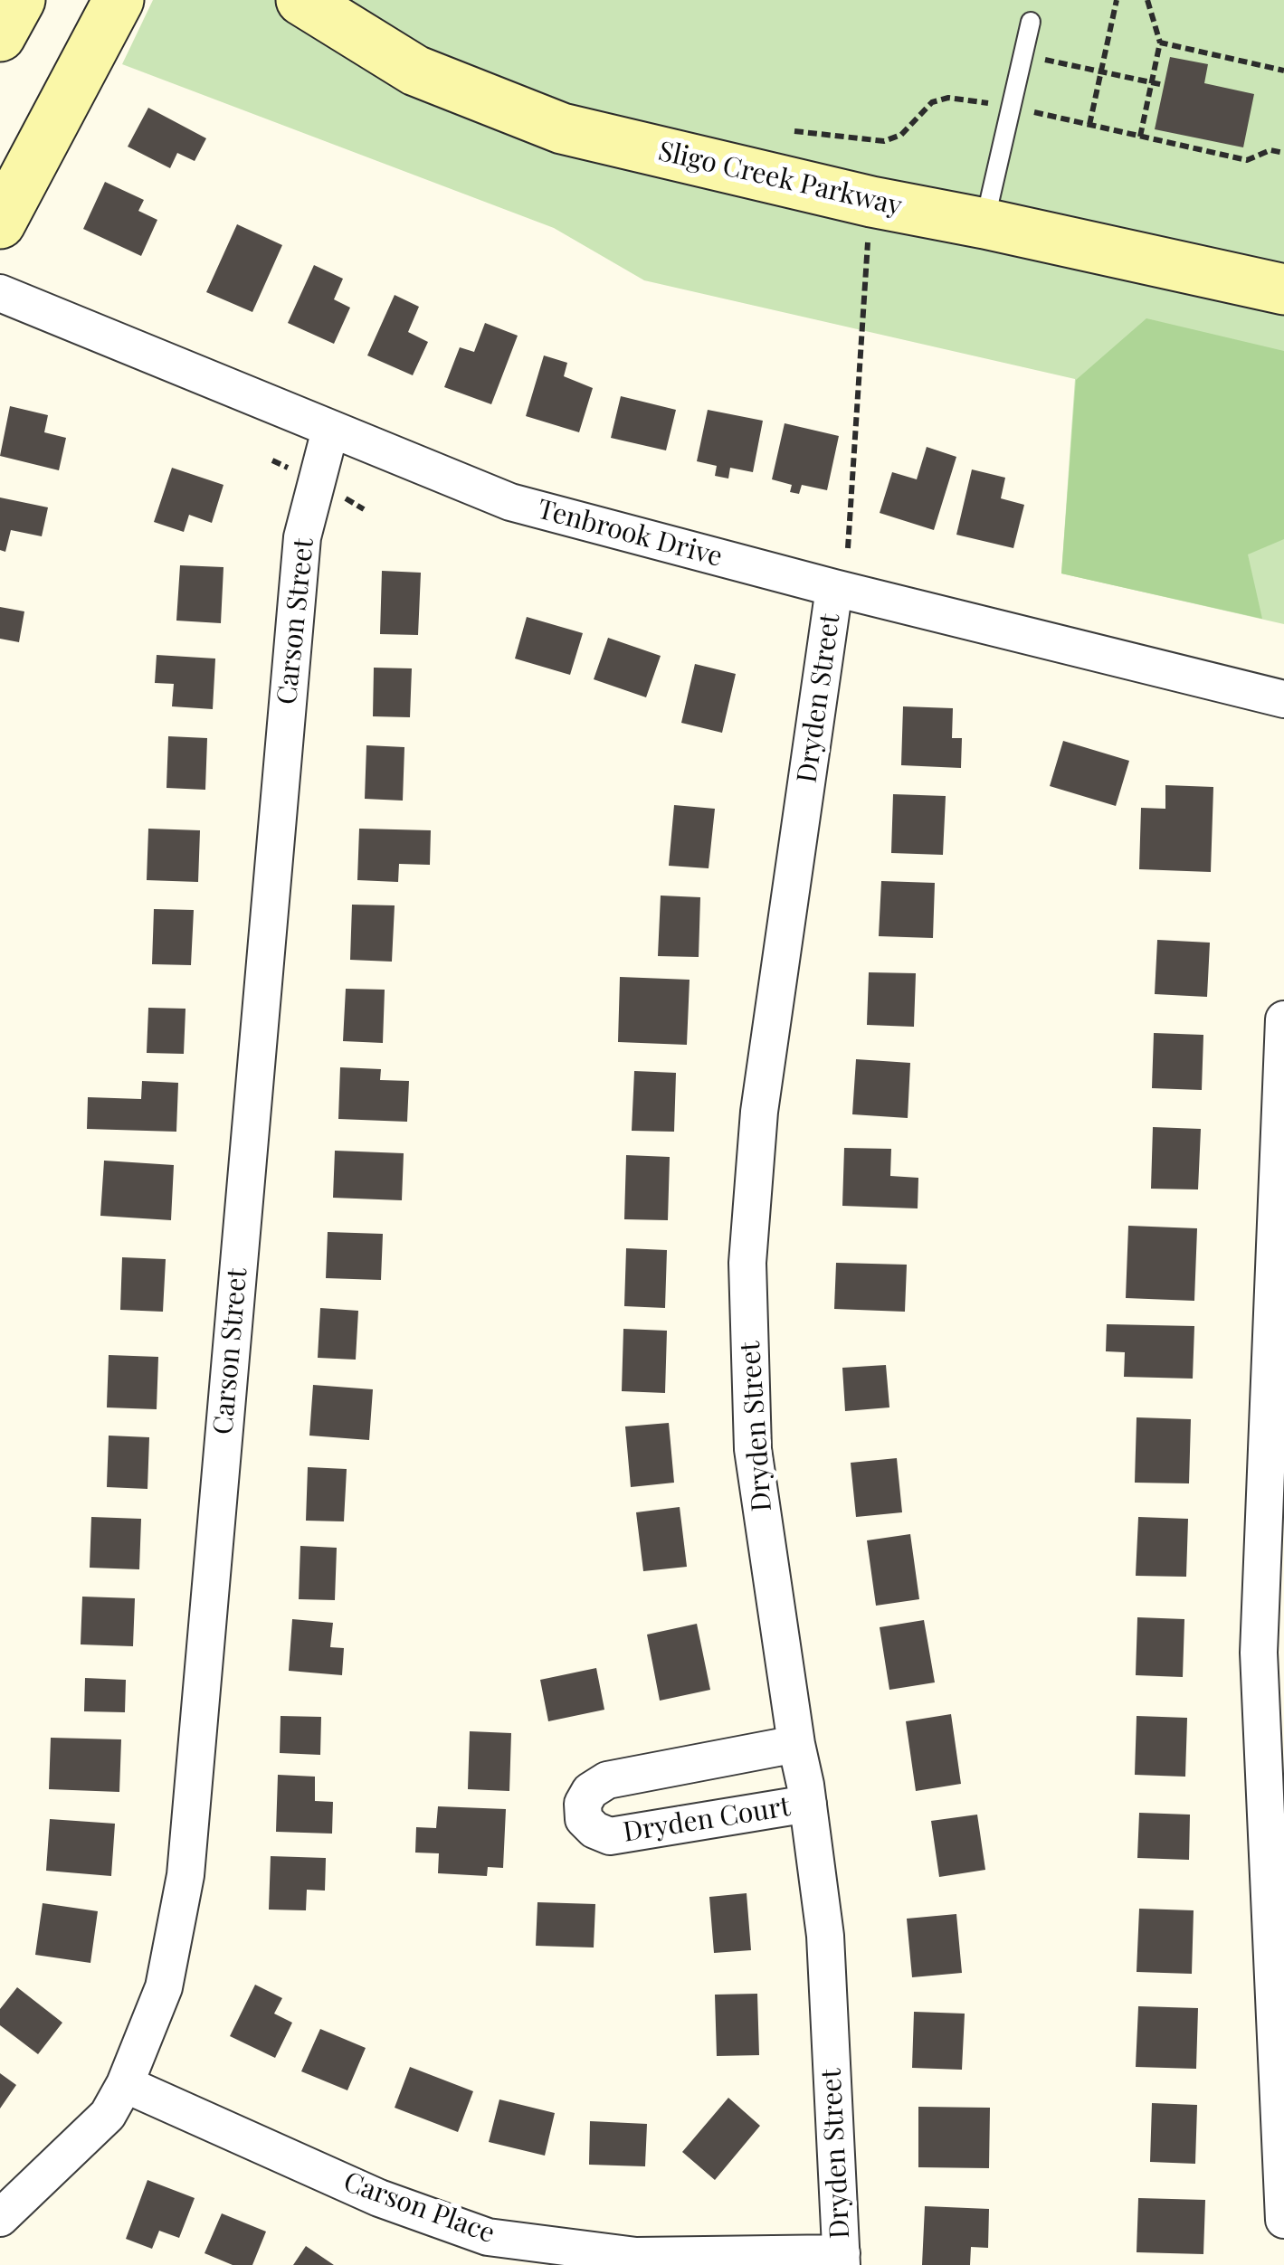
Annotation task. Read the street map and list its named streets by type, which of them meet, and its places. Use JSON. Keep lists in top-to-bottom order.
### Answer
{
  "streets": {
    "street": [
      "Sligo Creek Parkway",
      "Tenbrook Drive",
      "Carson Street",
      "Dryden Street",
      "Dryden Court",
      "Carson Place"
    ]
  },
  "crossings": [
    ["Tenbrook Drive", "Carson Street"],
    ["Tenbrook Drive", "Dryden Street"],
    ["Carson Street", "Carson Place"],
    ["Dryden Street", "Dryden Court"],
    ["Dryden Street", "Carson Place"]
  ]
}
